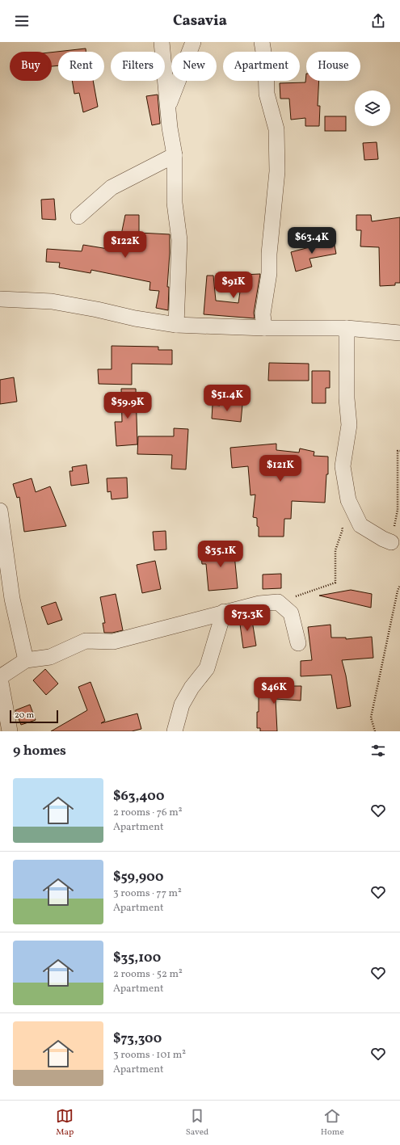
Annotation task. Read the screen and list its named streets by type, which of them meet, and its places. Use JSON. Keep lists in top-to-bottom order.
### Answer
{
  "scale_bar": "20 m",
  "page": {
    "header": "Casavia",
    "chip": [
      "Buy",
      "Rent",
      "Filters",
      "New",
      "Apartment",
      "House"
    ],
    "price": [
      "$63.4K",
      "$122K",
      "$91K",
      "$51.4K",
      "$59.9K",
      "$121K",
      "$35.1K",
      "$73.3K",
      "$46K"
    ],
    "scale": "20 m",
    "heading": "9 homes",
    "list": [
      {
        "name": "$63,400",
        "note": "2 rooms · 76 m² · Apartment"
      },
      {
        "name": "$59,900",
        "note": "3 rooms · 77 m² · Apartment"
      },
      {
        "name": "$35,100",
        "note": "2 rooms · 52 m² · Apartment"
      },
      {
        "name": "$73,300",
        "note": "3 rooms · 101 m² · Apartment"
      }
    ],
    "tabs": ["Map", "Saved", "Home"]
  }
}
